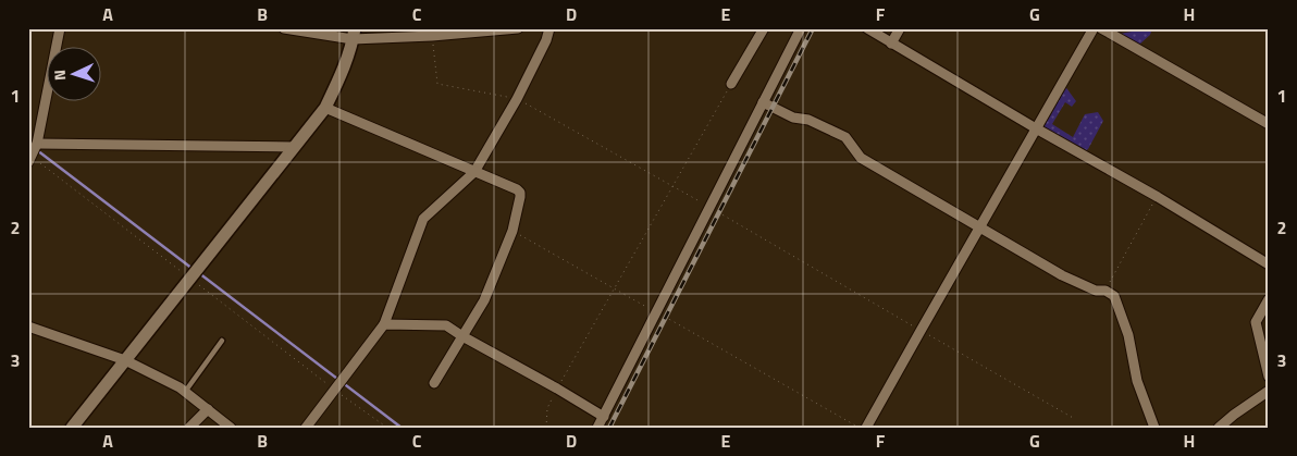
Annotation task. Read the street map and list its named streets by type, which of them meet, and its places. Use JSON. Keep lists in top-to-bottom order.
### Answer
{
  "north": "left",
  "grid": {
    "columns": [
      "A",
      "B",
      "C",
      "D",
      "E",
      "F",
      "G",
      "H"
    ],
    "rows": ["1", "2", "3"]
  }
}
